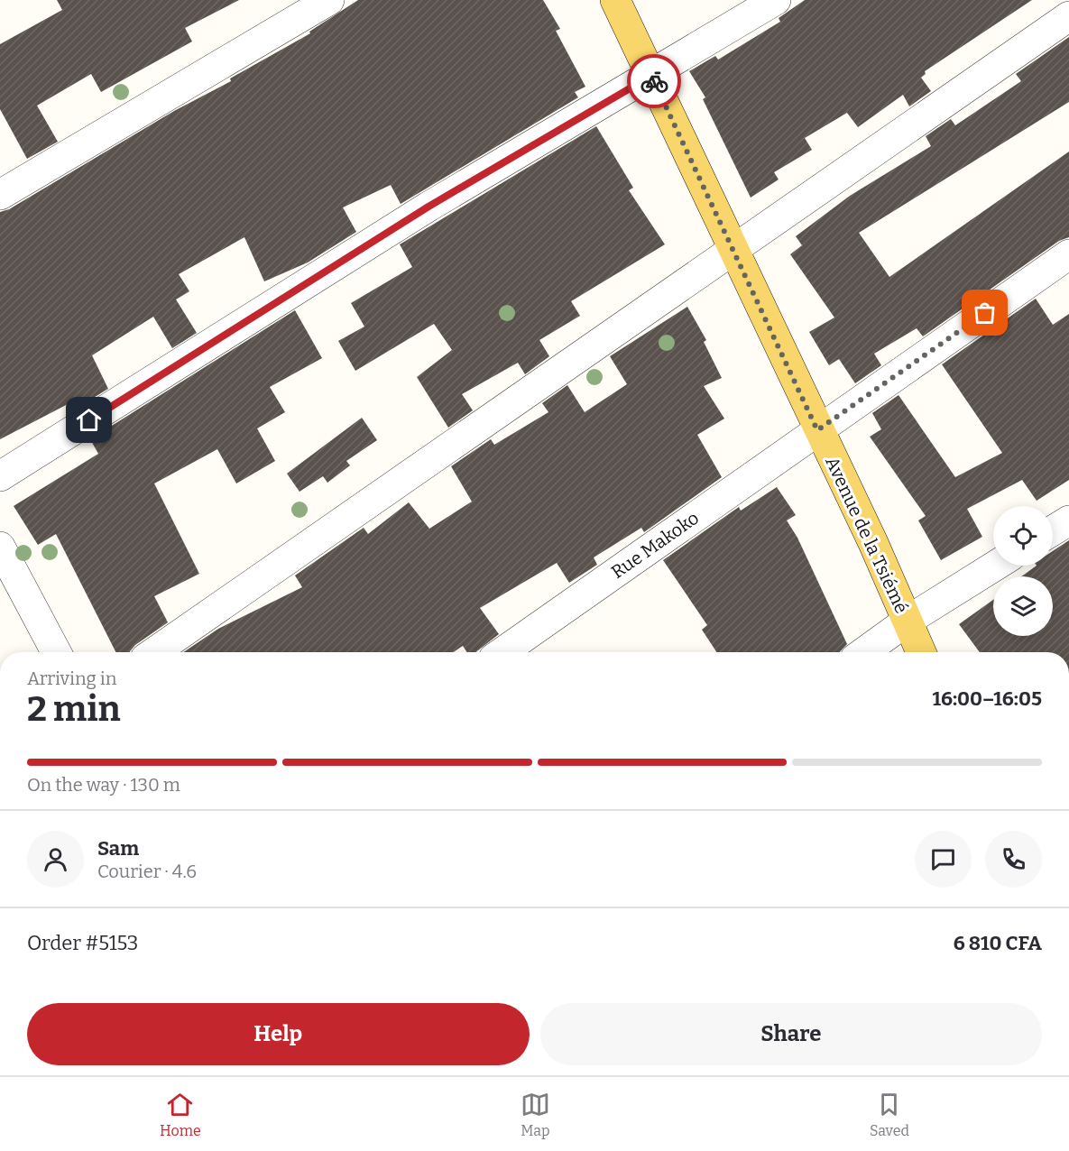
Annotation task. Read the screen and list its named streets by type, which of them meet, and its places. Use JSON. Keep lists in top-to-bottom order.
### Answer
{
  "streets": {
    "main road": ["Avenue de la Tsiémé"],
    "street": ["Rue Makoko"]
  },
  "crossings": [
    ["Avenue de la Tsiémé", "Rue Makoko"]
  ],
  "page": {
    "heading": ["2 min", "Arriving in", "16:00–16:05"],
    "panel": [
      "Sam",
      "Courier · 4.6",
      "Order #5153",
      "6 810 CFA"
    ],
    "bar": "On the way · 130 m",
    "buttons": ["Help", "Share"],
    "tabs": ["Home", "Map", "Saved"]
  }
}
